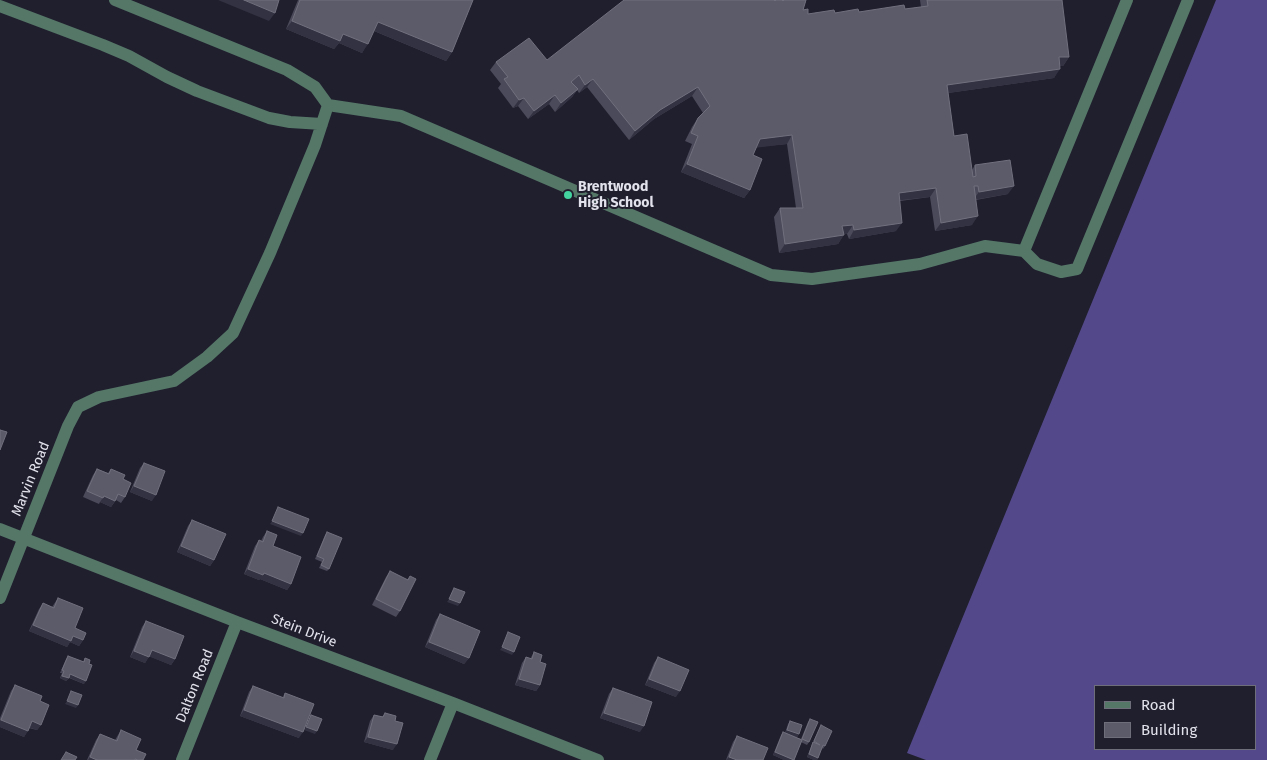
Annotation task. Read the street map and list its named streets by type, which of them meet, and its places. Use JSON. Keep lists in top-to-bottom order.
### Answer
{
  "streets": {
    "street": ["Marvin Road", "Stein Drive", "Dalton Road"]
  },
  "crossings": [
    ["Marvin Road", "Stein Drive"],
    ["Stein Drive", "Dalton Road"]
  ],
  "places": ["Brentwood High School"],
  "legend": ["Road", "Building"]
}
